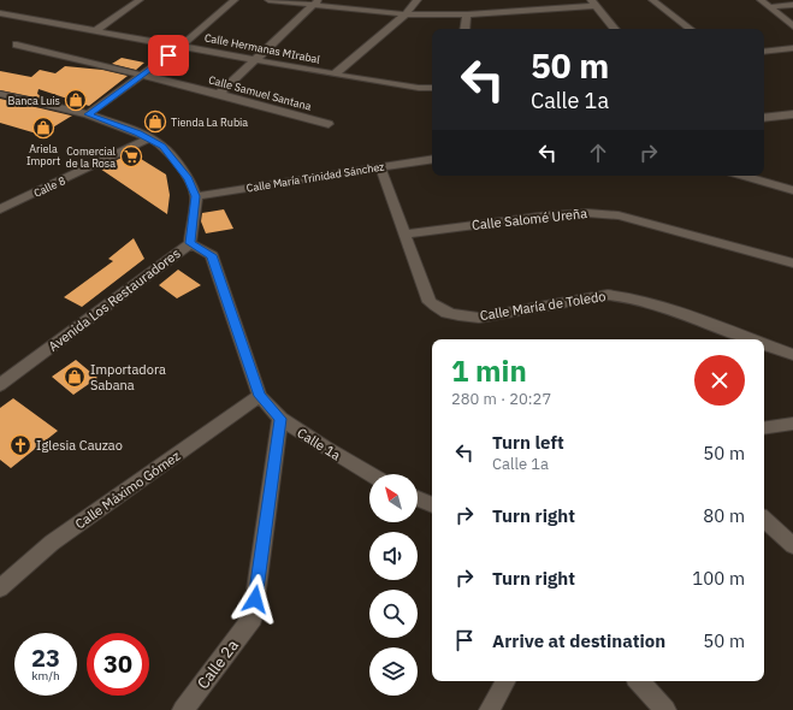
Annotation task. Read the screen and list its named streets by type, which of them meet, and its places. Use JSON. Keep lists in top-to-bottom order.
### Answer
{
  "streets": {
    "street": [
      "Calle Hermanas MIrabal",
      "Calle Samuel Santana",
      "Calle María Trinidad Sánchez",
      "Calle 8",
      "Calle Salomé Ureña",
      "Avenida Los Restauradores",
      "Calle María de Toledo",
      "Calle 1a",
      "Calle Máximo Gómez",
      "Calle 2a"
    ]
  },
  "crossings": [
    ["Calle María Trinidad Sánchez", "Avenida Los Restauradores"],
    ["Calle María Trinidad Sánchez", "Calle María de Toledo"],
    ["Calle Salomé Ureña", "Calle María de Toledo"],
    ["Avenida Los Restauradores", "Calle 1a"],
    ["Calle 1a", "Calle Máximo Gómez"],
    ["Calle 1a", "Calle 2a"]
  ],
  "places": {
    "shop": [
      "Banca Luis",
      "Tienda La Rubia",
      "Ariela Import",
      "Importadora Sabana"
    ],
    "supermarket": ["Comercial de la Rosa"],
    "church": ["Iglesia Cauzao"]
  },
  "north": "top left",
  "page": {
    "turn": ["50 m", "Calle 1a"],
    "heading": ["1 min", "280 m · 20:27"],
    "list": [
      {
        "name": "Turn left",
        "note": "Calle 1a",
        "value": "50 m"
      },
      {
        "name": "Turn right",
        "value": "80 m"
      },
      {
        "name": "Turn right",
        "value": "100 m"
      },
      {
        "name": "Arrive at destination",
        "value": "50 m"
      }
    ],
    "speed": "23 km/h",
    "limit": "30"
  }
}
